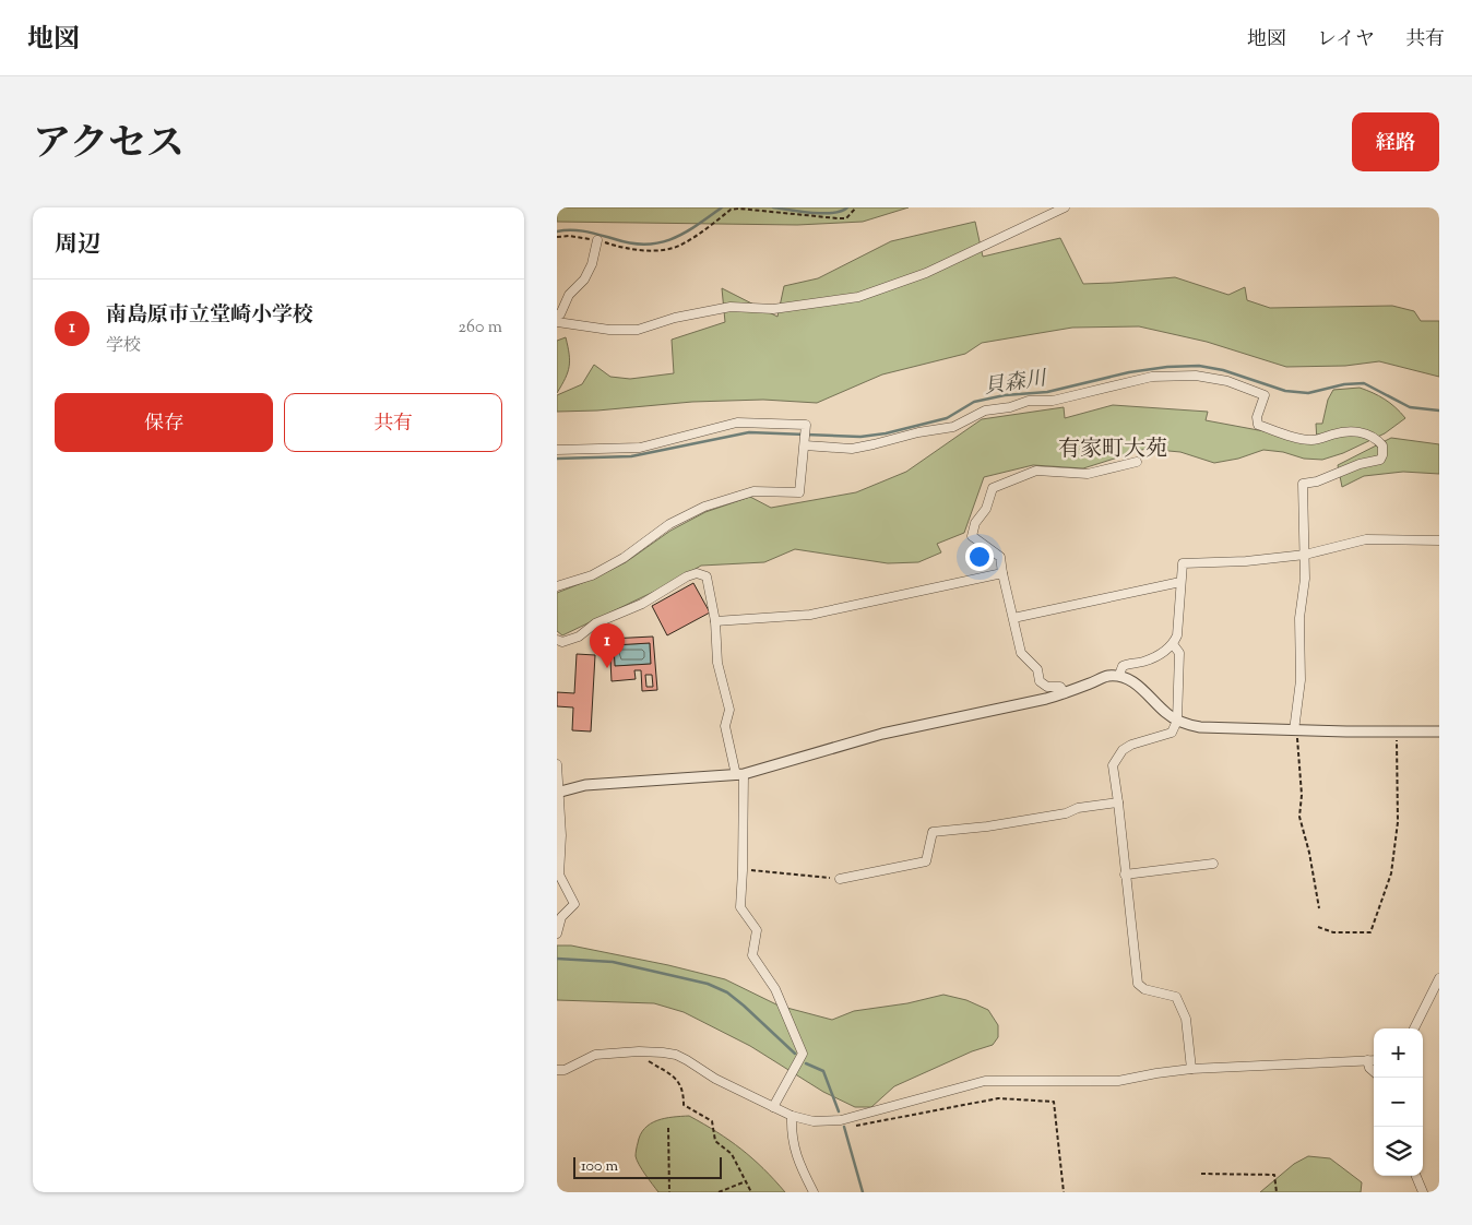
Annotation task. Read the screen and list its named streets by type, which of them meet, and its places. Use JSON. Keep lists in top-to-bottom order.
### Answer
{
  "districts": ["有家町大苑"],
  "water": ["貝森川"],
  "scale_bar": "100 m",
  "page": {
    "header": "地図",
    "nav": ["地図", "レイヤ", "共有"],
    "title": "アクセス",
    "buttons": [
      "経路",
      ["保存", "共有"]
    ],
    "heading": "周辺",
    "list": [
      {
        "mark": "1",
        "name": "南島原市立堂崎小学校",
        "note": "学校",
        "value": "260 m"
      }
    ],
    "pins": "1",
    "map_buttons": ["+", "−"],
    "scale": "100 m"
  }
}
